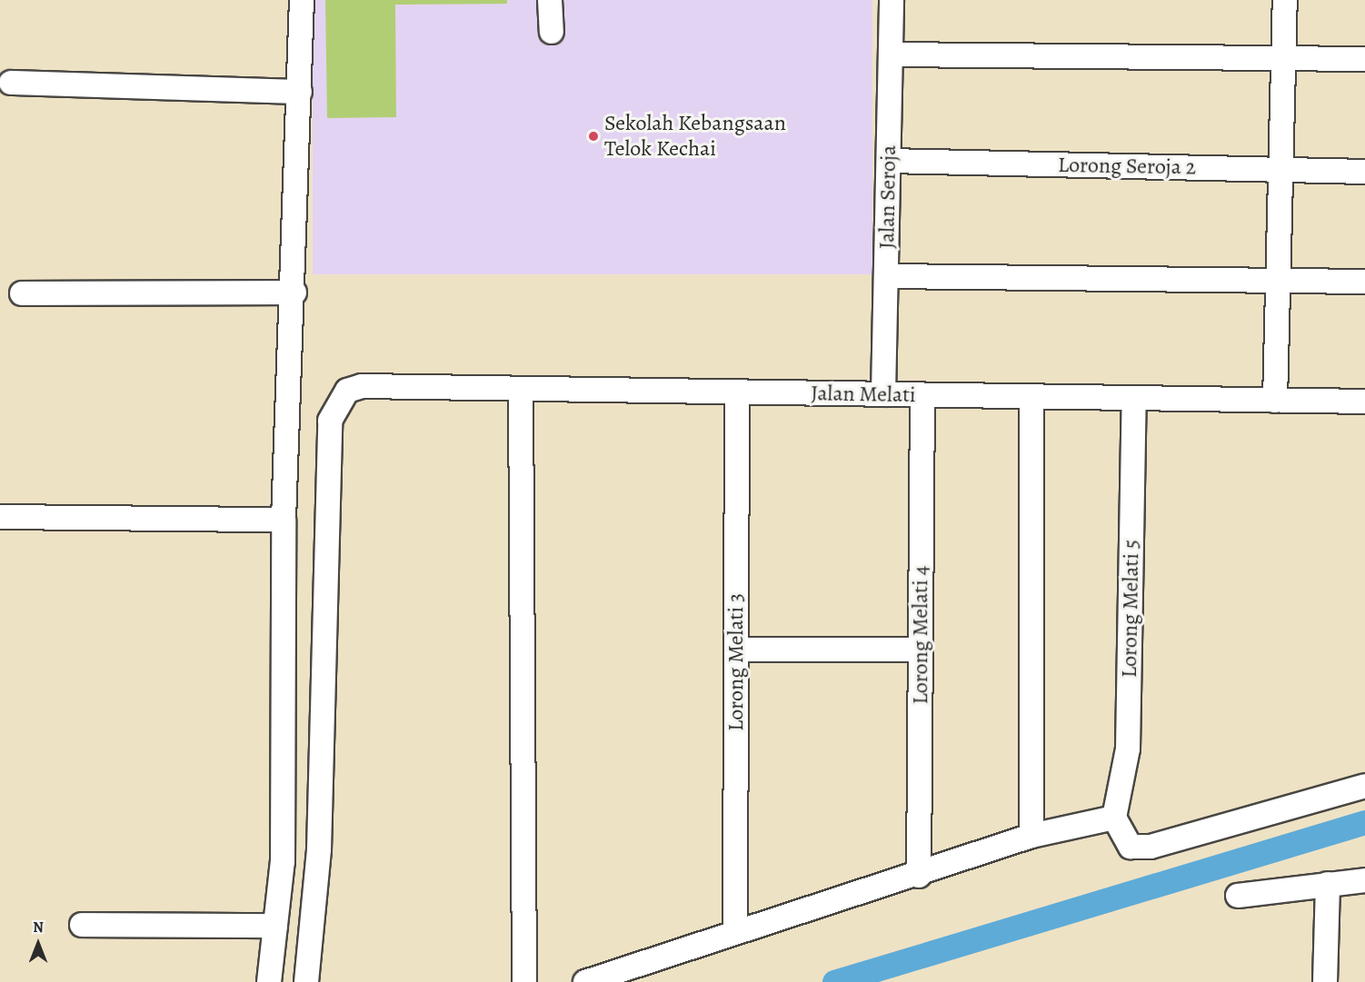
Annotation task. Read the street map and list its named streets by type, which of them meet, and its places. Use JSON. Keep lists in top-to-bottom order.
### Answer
{
  "streets": {
    "street": [
      "Lorong Seroja 2",
      "Jalan Seroja",
      "Jalan Melati",
      "Lorong Melati 5",
      "Lorong Melati 4",
      "Lorong Melati 3"
    ]
  },
  "crossings": [
    ["Lorong Seroja 2", "Jalan Seroja"],
    ["Jalan Seroja", "Jalan Melati"],
    ["Jalan Melati", "Lorong Melati 5"],
    ["Jalan Melati", "Lorong Melati 4"],
    ["Jalan Melati", "Lorong Melati 3"]
  ],
  "places": ["Sekolah Kebangsaan Telok Kechai"],
  "north": "top"
}
